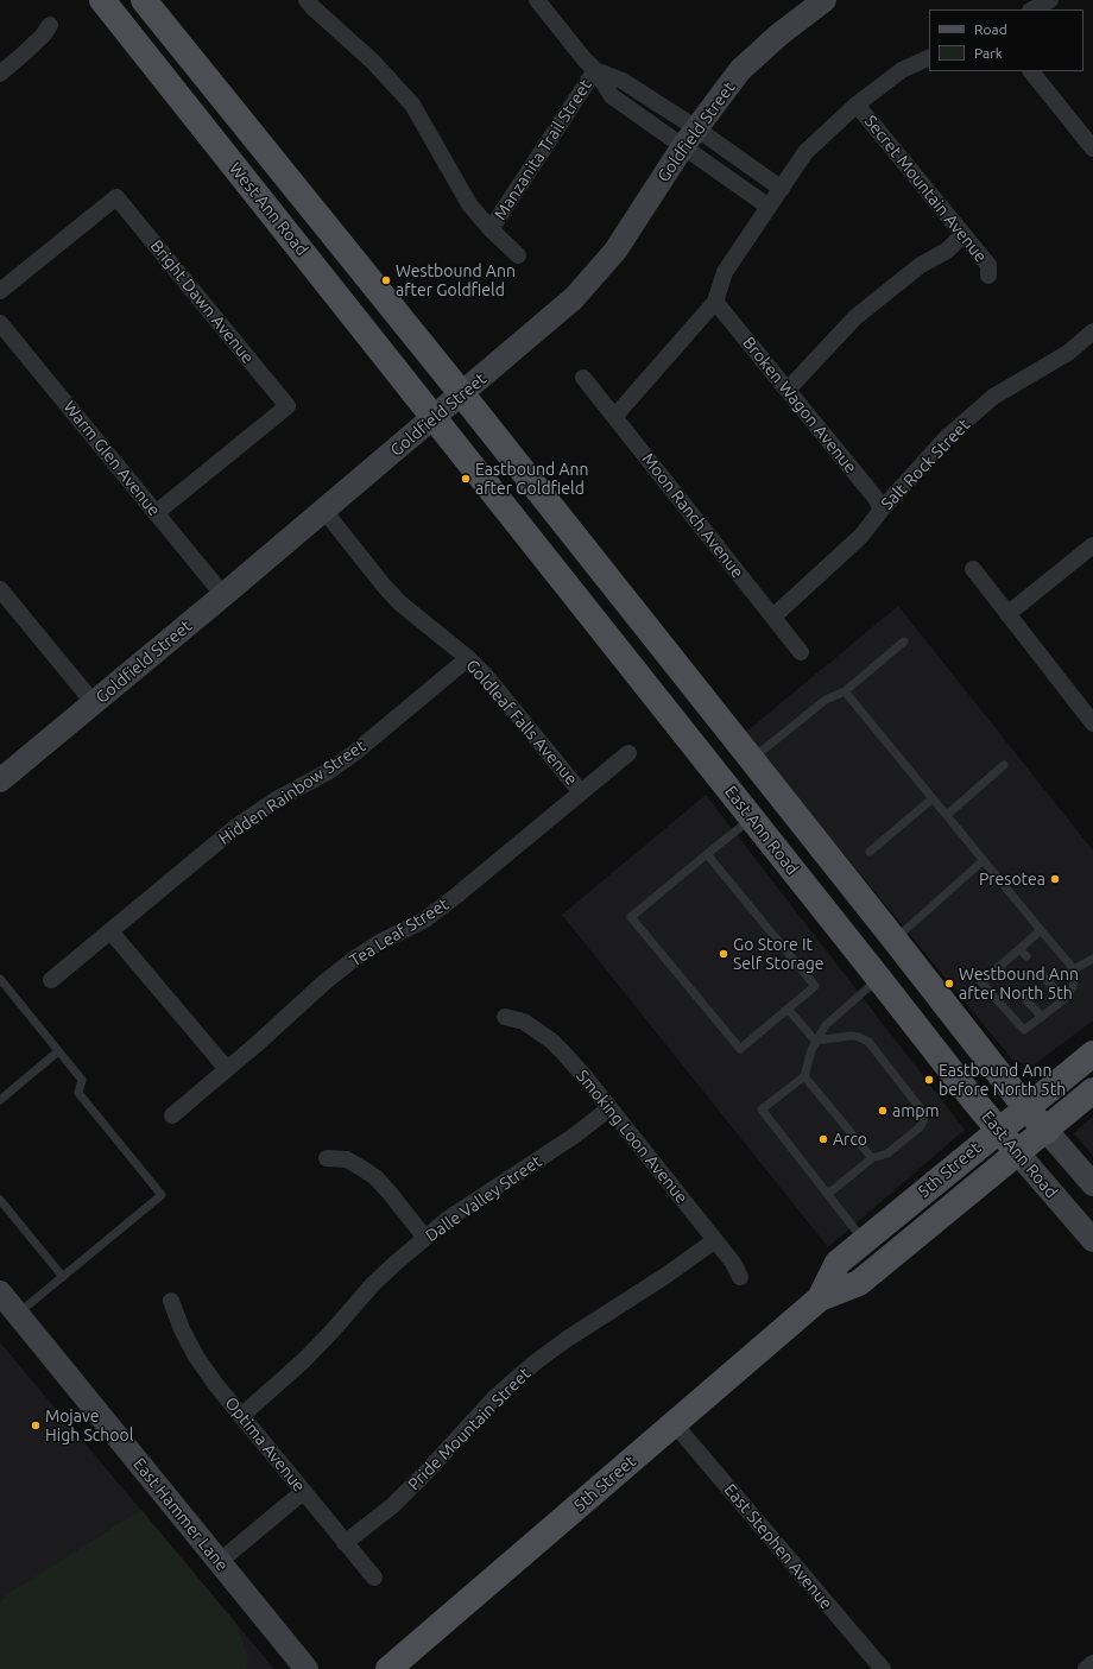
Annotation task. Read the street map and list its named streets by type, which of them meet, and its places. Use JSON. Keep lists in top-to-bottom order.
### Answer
{
  "streets": {
    "main road": ["West Ann Road", "East Ann Road", "5th Street"],
    "street": [
      "Goldfield Street",
      "Manzanita Trail Street",
      "Secret Mountain Avenue",
      "Bright Dawn Avenue",
      "Broken Wagon Avenue",
      "Warm Glen Avenue",
      "Salt Rock Street",
      "Moon Ranch Avenue",
      "Goldleaf Falls Avenue",
      "Hidden Rainbow Street",
      "Tea Leaf Street",
      "Smoking Loon Avenue",
      "Dalle Valley Street",
      "Pride Mountain Street",
      "Optima Avenue",
      "East Hammer Lane",
      "East Stephen Avenue"
    ]
  },
  "crossings": [
    ["Goldfield Street", "West Ann Road"],
    ["Goldfield Street", "Warm Glen Avenue"],
    ["Goldfield Street", "Goldleaf Falls Avenue"],
    ["Goldfield Street", "East Ann Road"],
    ["West Ann Road", "East Ann Road"],
    ["Bright Dawn Avenue", "Warm Glen Avenue"],
    ["Broken Wagon Avenue", "Salt Rock Street"],
    ["Salt Rock Street", "Moon Ranch Avenue"],
    ["Goldleaf Falls Avenue", "Hidden Rainbow Street"],
    ["Goldleaf Falls Avenue", "Tea Leaf Street"],
    ["East Ann Road", "5th Street"],
    ["Smoking Loon Avenue", "Dalle Valley Street"],
    ["Smoking Loon Avenue", "Pride Mountain Street"],
    ["5th Street", "East Stephen Avenue"],
    ["Dalle Valley Street", "Optima Avenue"],
    ["Pride Mountain Street", "Optima Avenue"]
  ],
  "places": [
    "Westbound Ann after Goldfield",
    "Eastbound Ann after Goldfield",
    "Presotea",
    "Go Store It Self Storage",
    "Westbound Ann after North 5th",
    "Eastbound Ann before North 5th",
    "ampm",
    "Arco",
    "Mojave High School"
  ],
  "legend": ["Road", "Park"]
}
